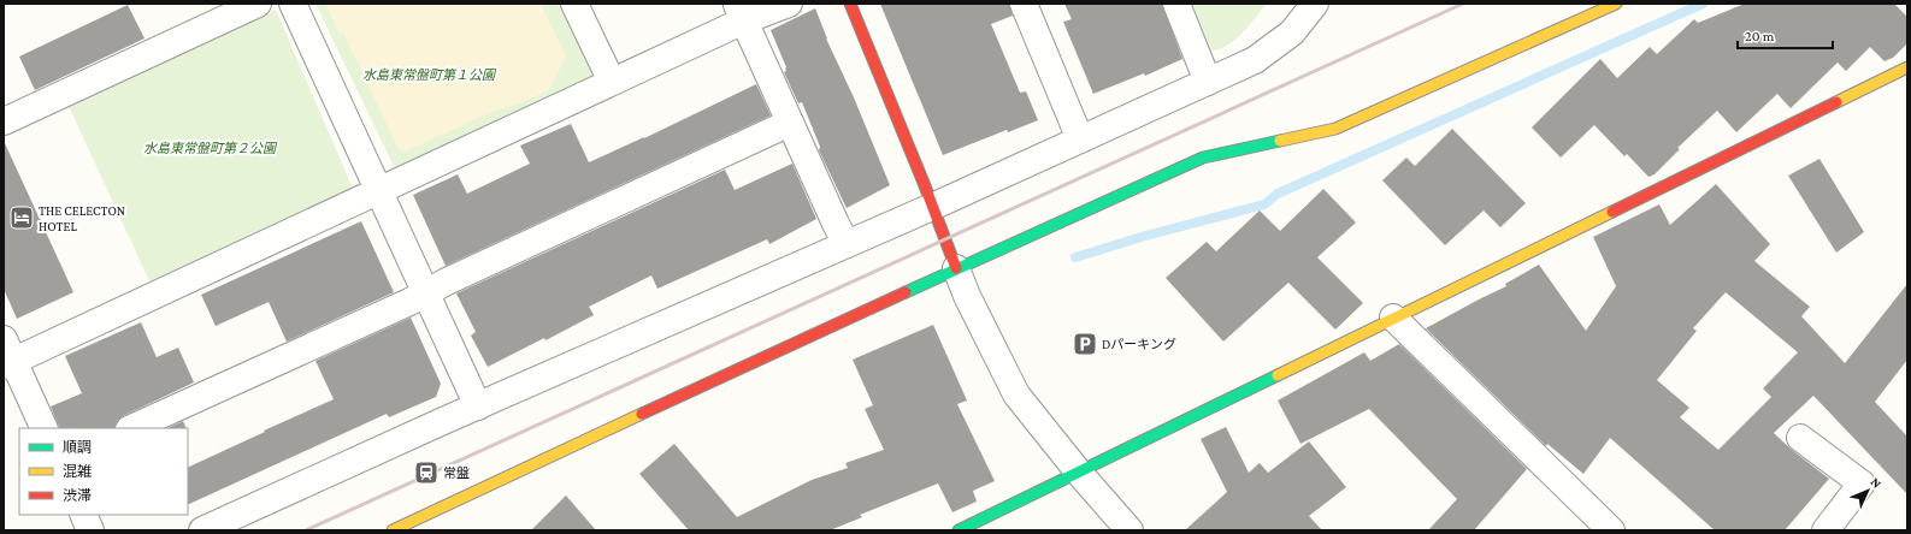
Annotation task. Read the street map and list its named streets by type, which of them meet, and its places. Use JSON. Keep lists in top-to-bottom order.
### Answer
{
  "parks": ["水島東常盤町第１公園", "水島東常盤町第２公園"],
  "places": {
    "hotel": ["THE CELECTON HOTEL"],
    "parking": ["Dパーキング"],
    "station": ["常盤"]
  },
  "legend": ["順調", "混雑", "渋滞"],
  "scale_bar": "20 m",
  "north": "top right"
}
